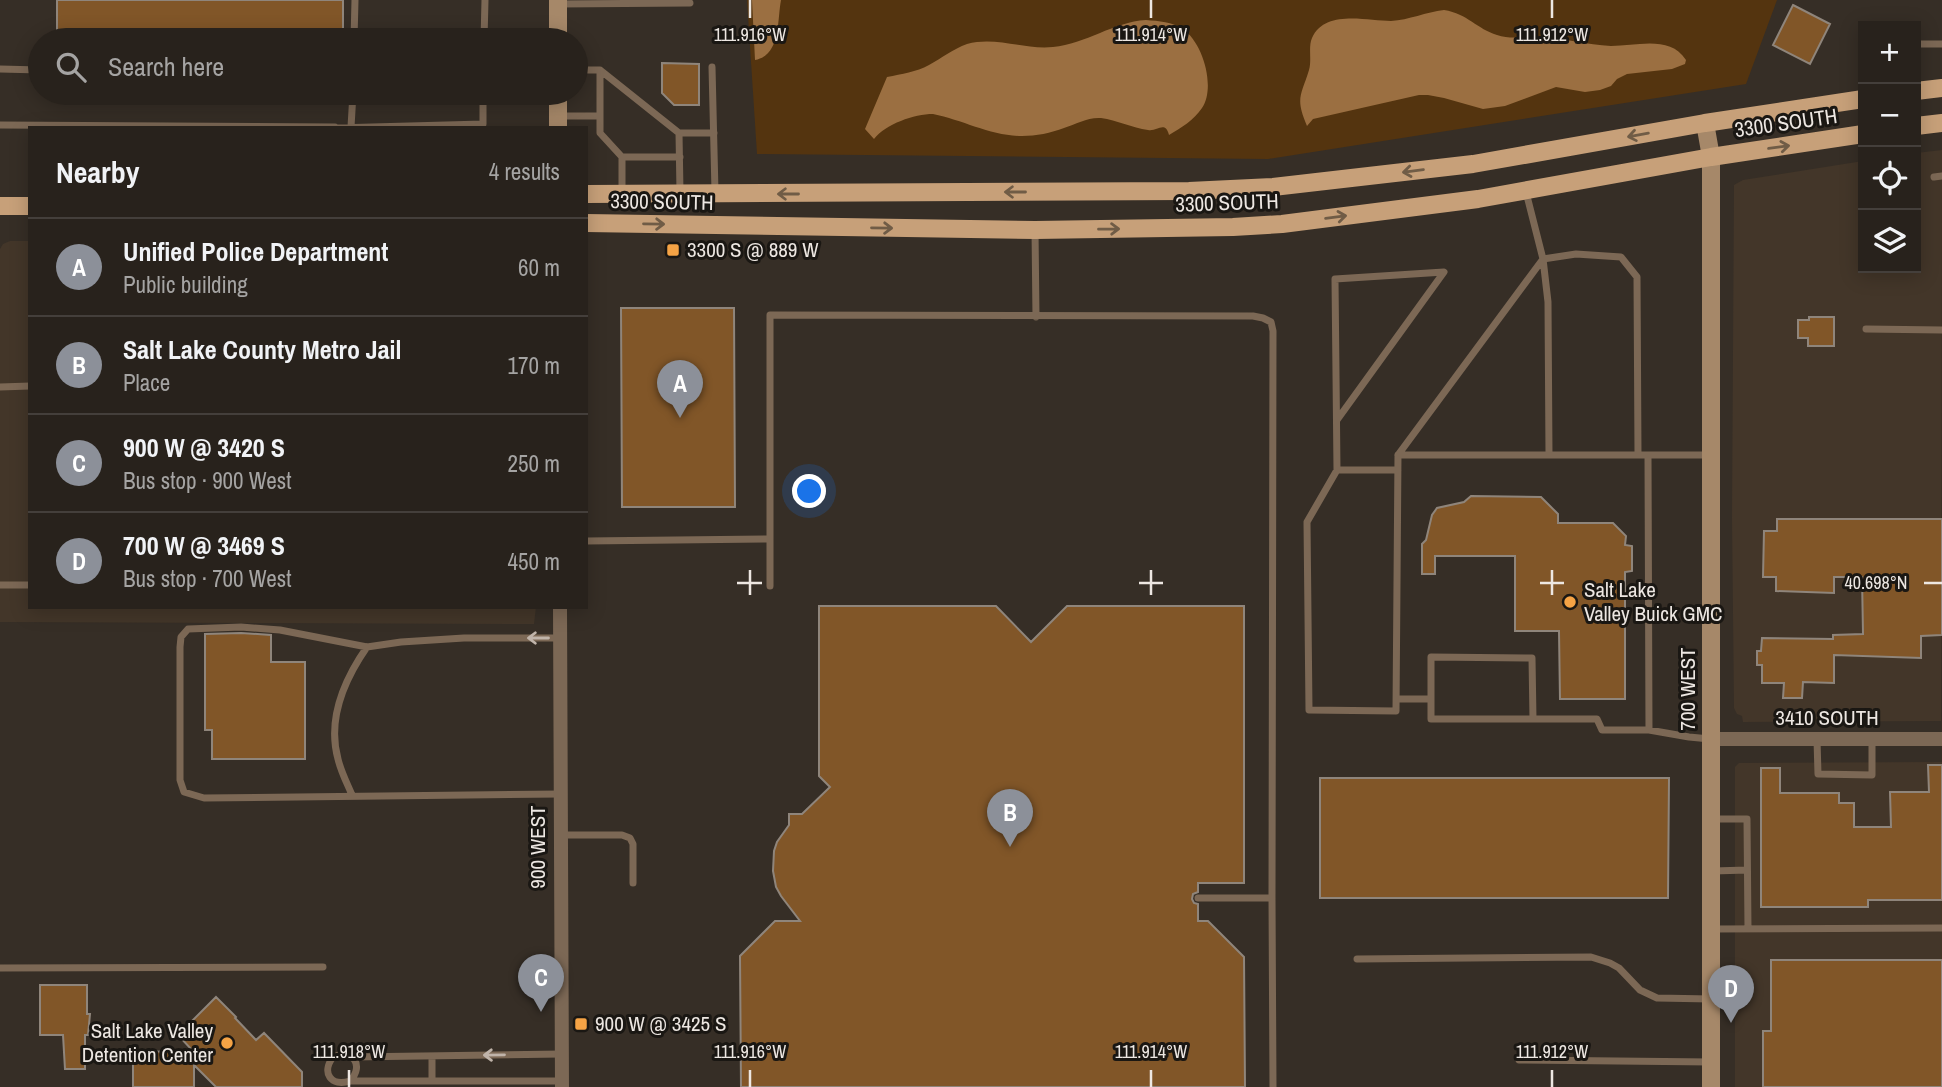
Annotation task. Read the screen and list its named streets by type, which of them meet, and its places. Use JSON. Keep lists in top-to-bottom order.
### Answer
{
  "streets": {
    "main road": ["3300 SOUTH"],
    "street": ["700 WEST", "3410 SOUTH", "900 WEST"]
  },
  "crossings": [
    ["3300 SOUTH", "700 WEST"],
    ["700 WEST", "3410 SOUTH"]
  ],
  "places": {
    "transit": ["3300 S @ 889 W", "900 W @ 3425 S"],
    "other": ["Salt Lake Valley Buick GMC", "Salt Lake Valley Detention Center"]
  },
  "page": {
    "map_buttons": ["+", "−"],
    "search": "Search here",
    "heading": ["Nearby", "4 results"],
    "list": [
      {
        "mark": "A",
        "name": "Unified Police Department",
        "note": "Public building",
        "value": "60 m"
      },
      {
        "mark": "B",
        "name": "Salt Lake County Metro Jail",
        "note": "Place",
        "value": "170 m"
      },
      {
        "mark": "C",
        "name": "900 W @ 3420 S",
        "note": "Bus stop · 900 West",
        "value": "250 m"
      },
      {
        "mark": "D",
        "name": "700 W @ 3469 S",
        "note": "Bus stop · 700 West",
        "value": "450 m"
      }
    ],
    "pins": [
      "A",
      "B",
      "C",
      "D"
    ]
  },
  "coordinates": [
    "111.916°W",
    "111.914°W",
    "111.912°W",
    "40.698°N",
    "111.918°W"
  ]
}
